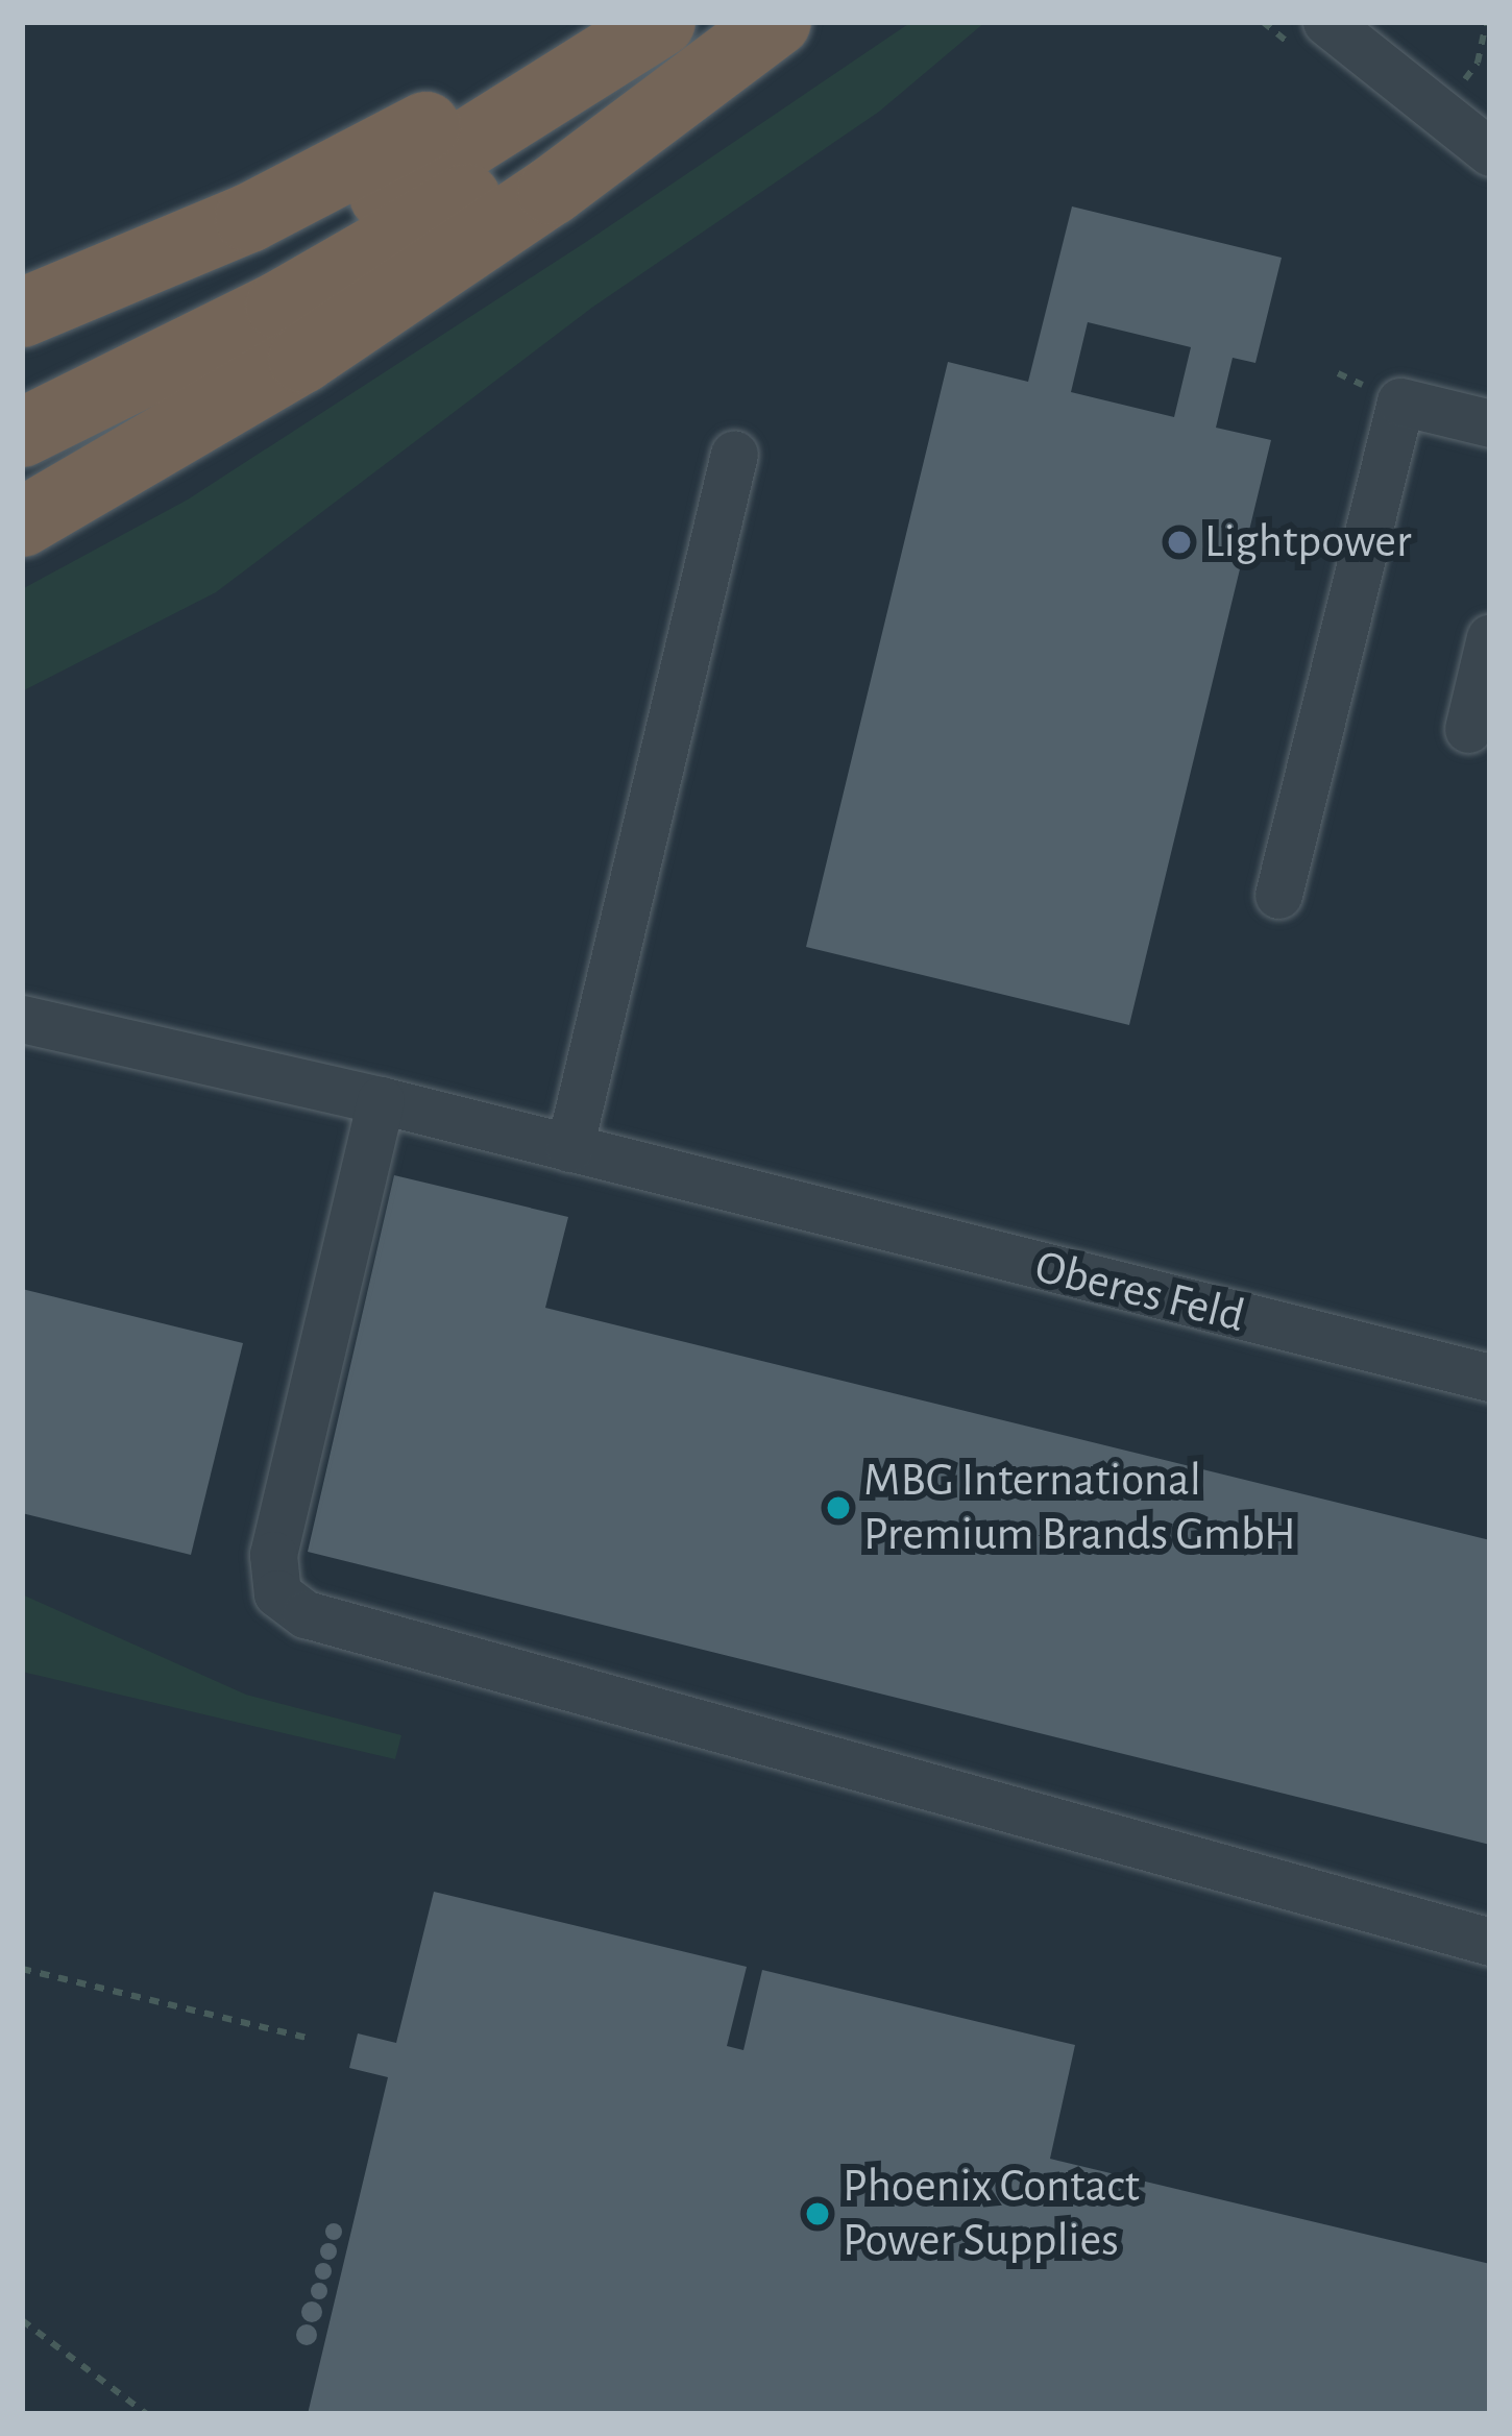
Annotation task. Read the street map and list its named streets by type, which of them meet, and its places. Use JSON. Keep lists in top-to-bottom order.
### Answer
{
  "streets": {
    "street": ["Oberes Feld"]
  },
  "places": ["Lightpower", "MBG International Premium Brands GmbH", "Phoenix Contact Power Supplies"]
}
